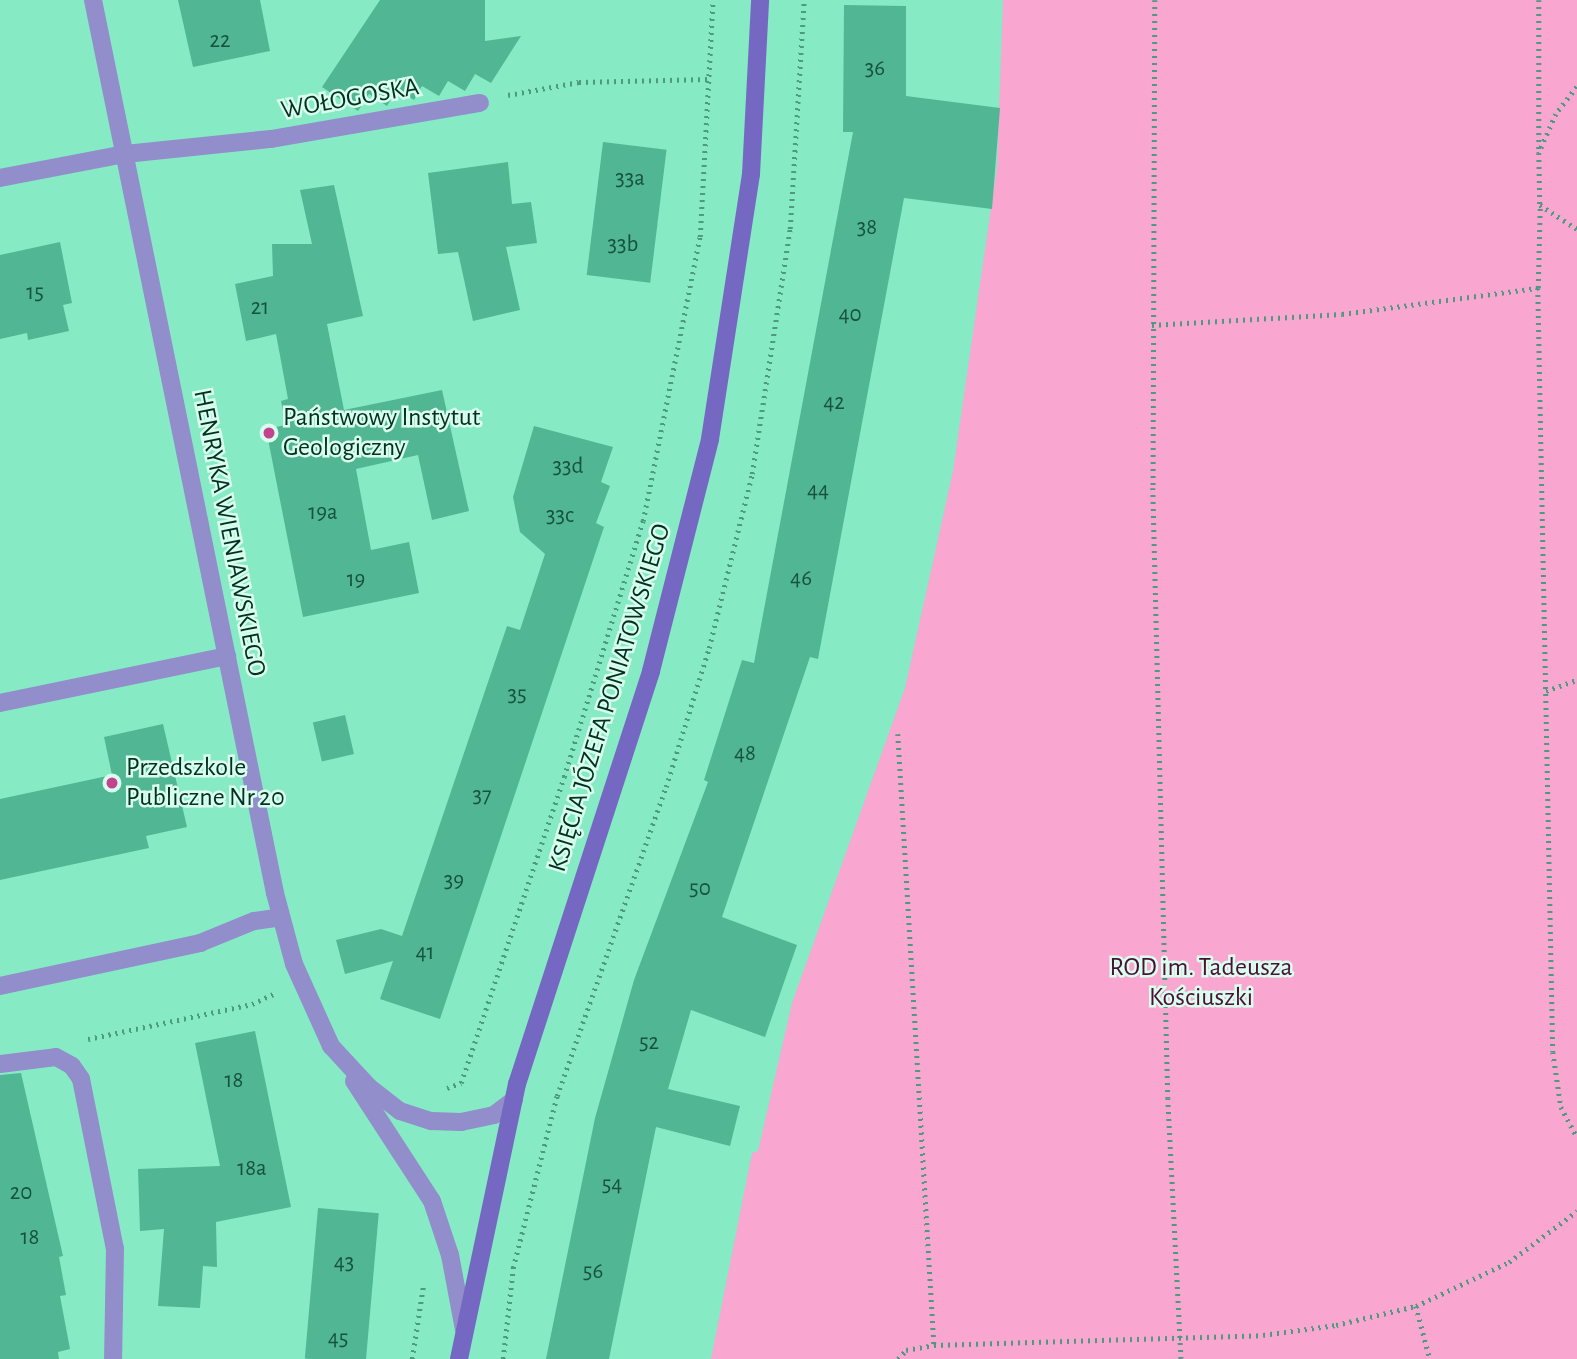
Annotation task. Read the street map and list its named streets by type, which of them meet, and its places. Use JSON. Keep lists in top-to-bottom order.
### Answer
{
  "streets": {
    "street": ["WOŁOGOSKA", "HENRYKA WIENIAWSKIEGO", "KSIĘCIA JÓZEFA PONIATOWSKIEGO"]
  },
  "crossings": [
    ["WOŁOGOSKA", "HENRYKA WIENIAWSKIEGO"],
    ["HENRYKA WIENIAWSKIEGO", "KSIĘCIA JÓZEFA PONIATOWSKIEGO"]
  ],
  "parks": ["ROD im. Tadeusza Kościuszki"],
  "places": ["Państwowy Instytut Geologiczny", "Przedszkole Publiczne Nr 20"],
  "house_numbers": [
    "22",
    "36",
    "33a",
    "38",
    "33b",
    "15",
    "21",
    "40",
    "42",
    "33d",
    "44",
    "19a",
    "33c",
    "46",
    "19",
    "35",
    "48",
    "37",
    "39",
    "50",
    "41",
    "52",
    "18",
    "18a",
    "54",
    "20",
    "18",
    "43",
    "56",
    "45"
  ]
}
